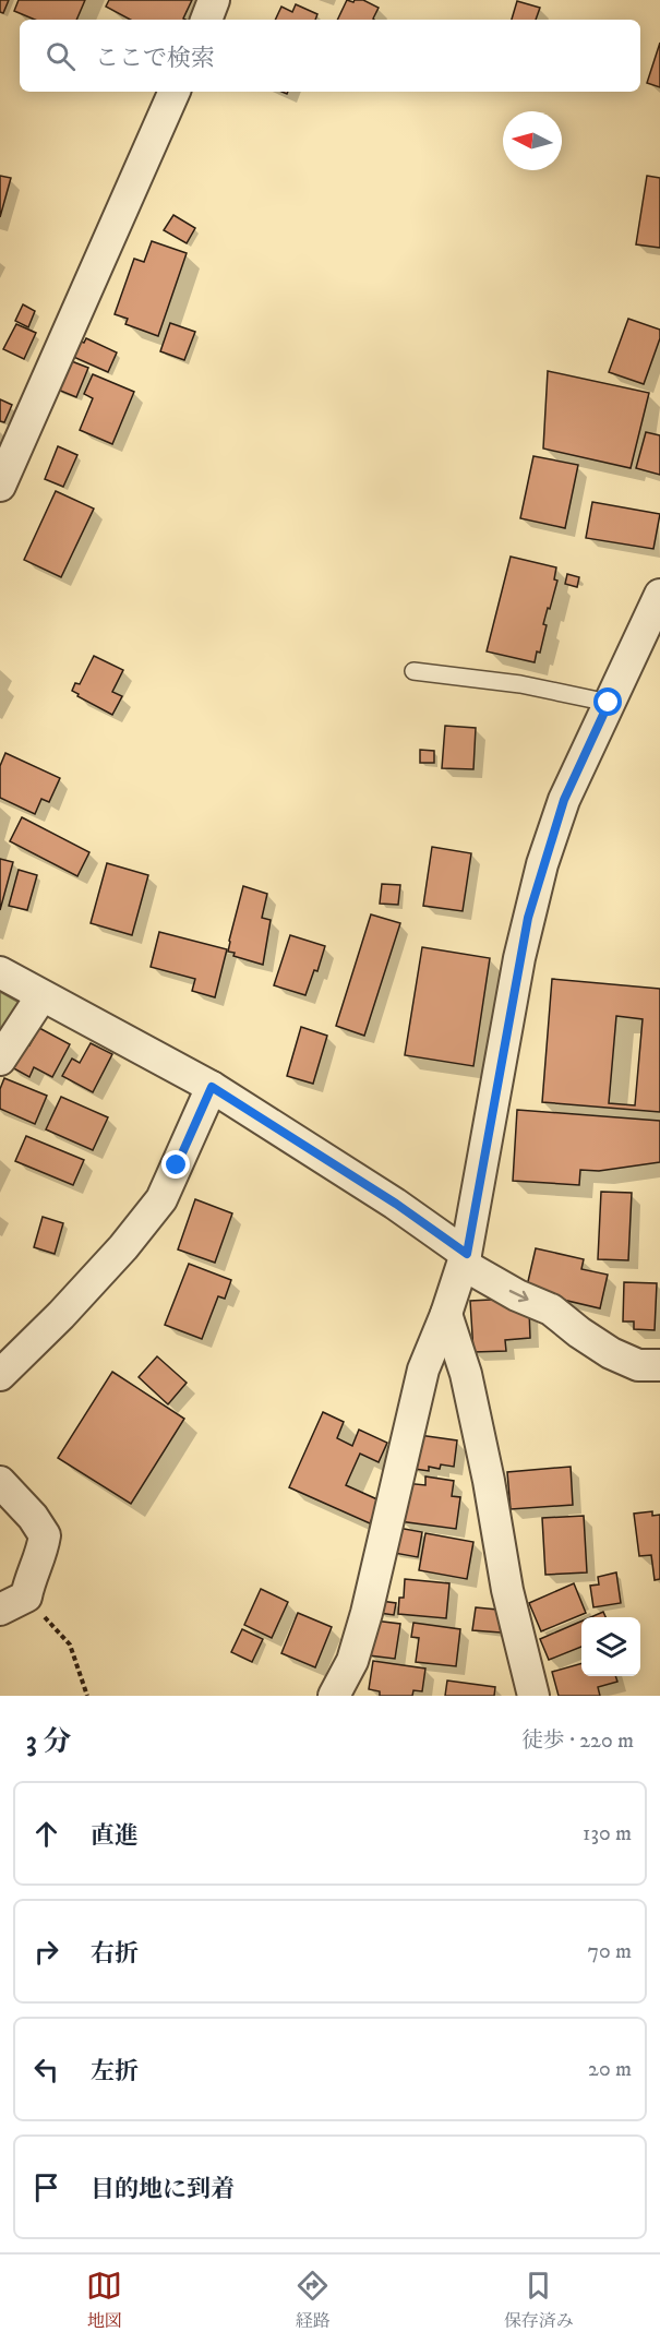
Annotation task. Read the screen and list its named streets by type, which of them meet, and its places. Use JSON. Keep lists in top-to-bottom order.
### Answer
{
  "north": "left",
  "page": {
    "search": "ここで検索",
    "heading": ["3 分", "徒歩 · 220 m"],
    "list": [
      ["直進", "130 m"],
      ["右折", "70 m"],
      ["左折", "20 m"],
      "目的地に到着"
    ],
    "nav": ["地図", "経路", "保存済み"]
  }
}
